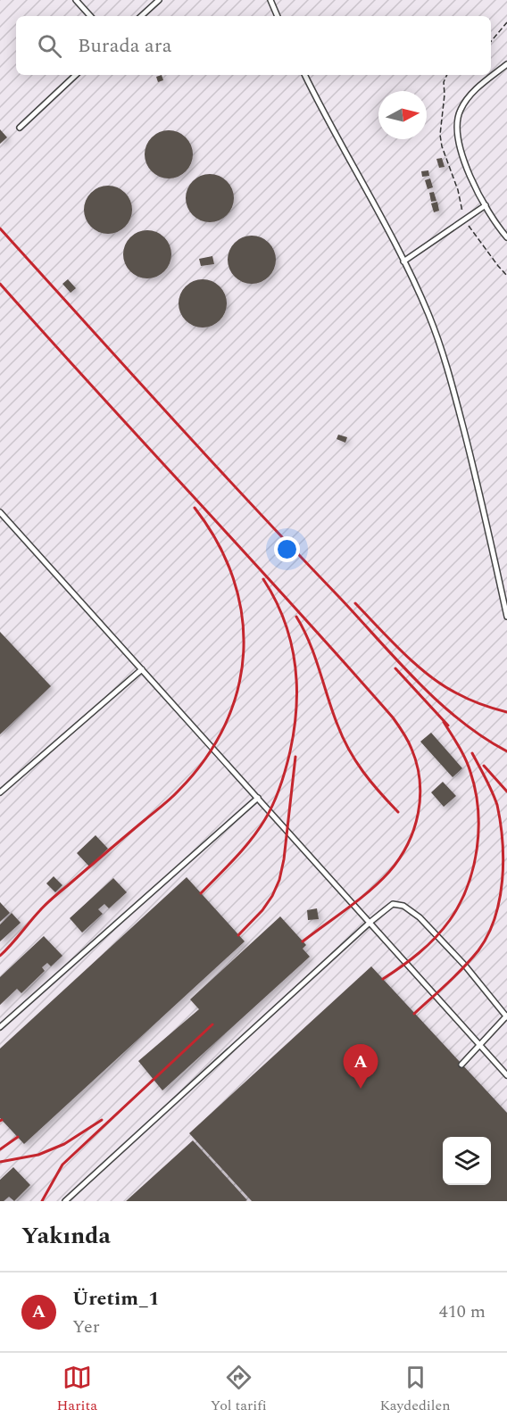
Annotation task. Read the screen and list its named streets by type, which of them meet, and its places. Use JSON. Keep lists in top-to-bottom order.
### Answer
{
  "north": "right",
  "page": {
    "search": "Burada ara",
    "pins": "A",
    "heading": "Yakında",
    "list": [
      {
        "mark": "A",
        "name": "Üretim_1",
        "note": "Yer",
        "value": "410 m"
      }
    ],
    "nav": ["Harita", "Yol tarifi", "Kaydedilen"]
  }
}
